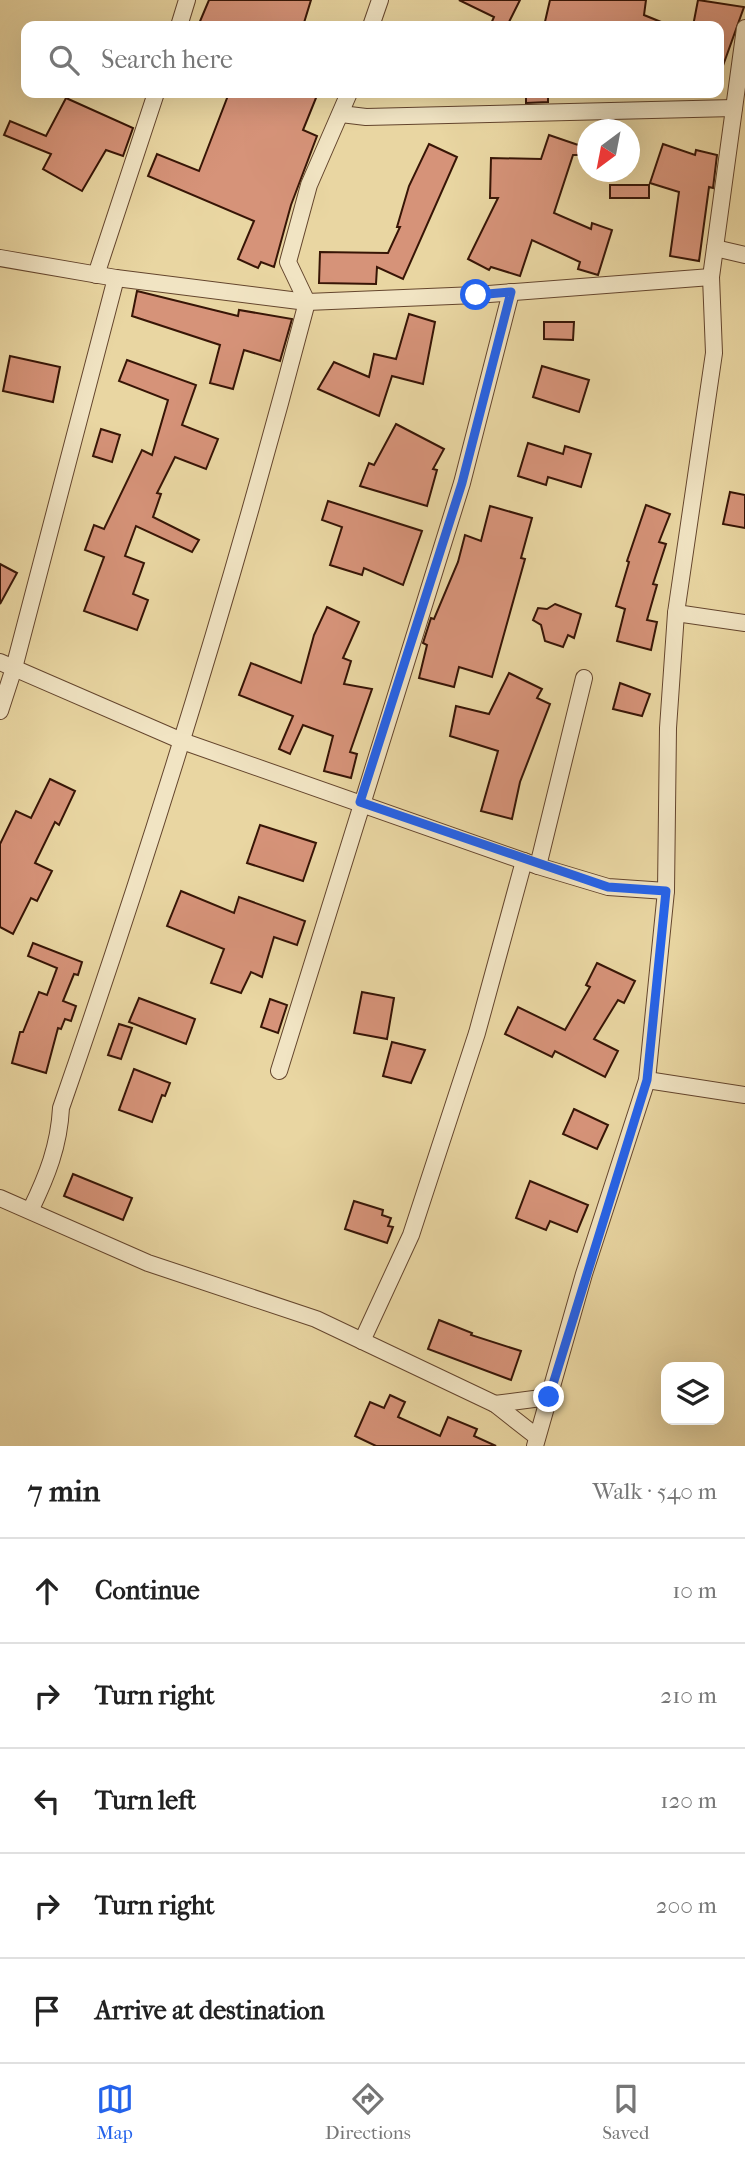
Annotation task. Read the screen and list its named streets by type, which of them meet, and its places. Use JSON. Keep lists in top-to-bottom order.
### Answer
{
  "north": "bottom left",
  "page": {
    "search": "Search here",
    "heading": ["7 min", "Walk · 540 m"],
    "list": [
      ["Continue", "10 m"],
      ["Turn right", "210 m"],
      ["Turn left", "120 m"],
      ["Turn right", "200 m"],
      "Arrive at destination"
    ],
    "nav": ["Map", "Directions", "Saved"]
  }
}
